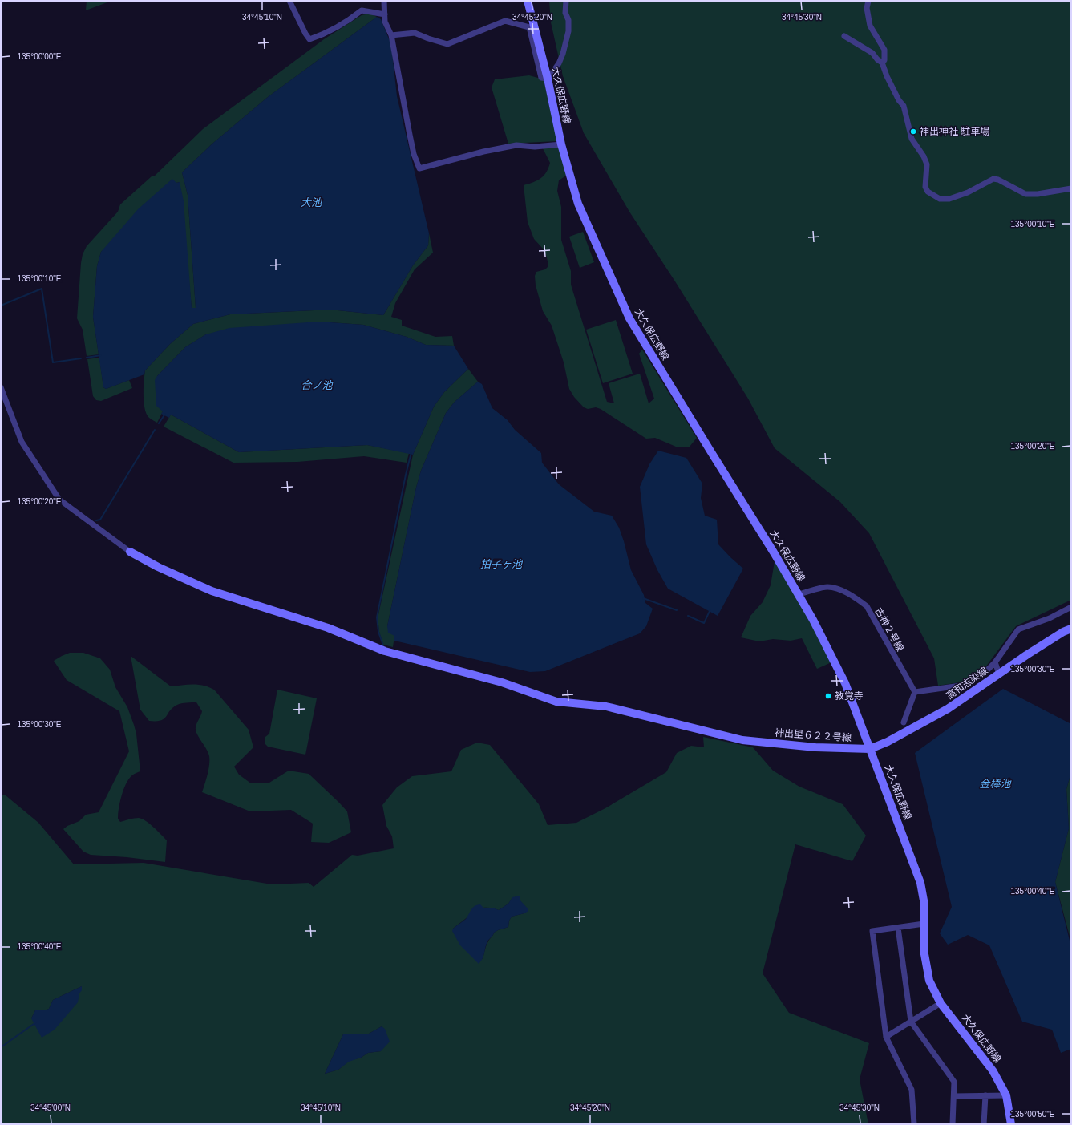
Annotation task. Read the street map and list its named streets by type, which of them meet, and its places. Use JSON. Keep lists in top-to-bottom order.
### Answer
{
  "streets": {
    "street": [
      "大久保広野線",
      "古神２号線",
      "高和志染線",
      "神出里６２２号線"
    ]
  },
  "crossings": [
    ["大久保広野線", "古神２号線"],
    ["大久保広野線", "高和志染線"],
    ["大久保広野線", "神出里６２２号線"],
    ["高和志染線", "神出里６２２号線"]
  ],
  "water": [
    "大池",
    "合ノ池",
    "拍子ヶ池",
    "金棒池"
  ],
  "places": ["神出神社 駐車場", "教覚寺"],
  "coordinates": [
    "34°45'10\"N",
    "34°45'20\"N",
    "34°45'30\"N",
    "135°00'00\"E",
    "135°00'10\"E",
    "135°00'20\"E",
    "135°00'30\"E",
    "135°00'40\"E",
    "34°45'00\"N",
    "135°00'50\"E"
  ]
}
